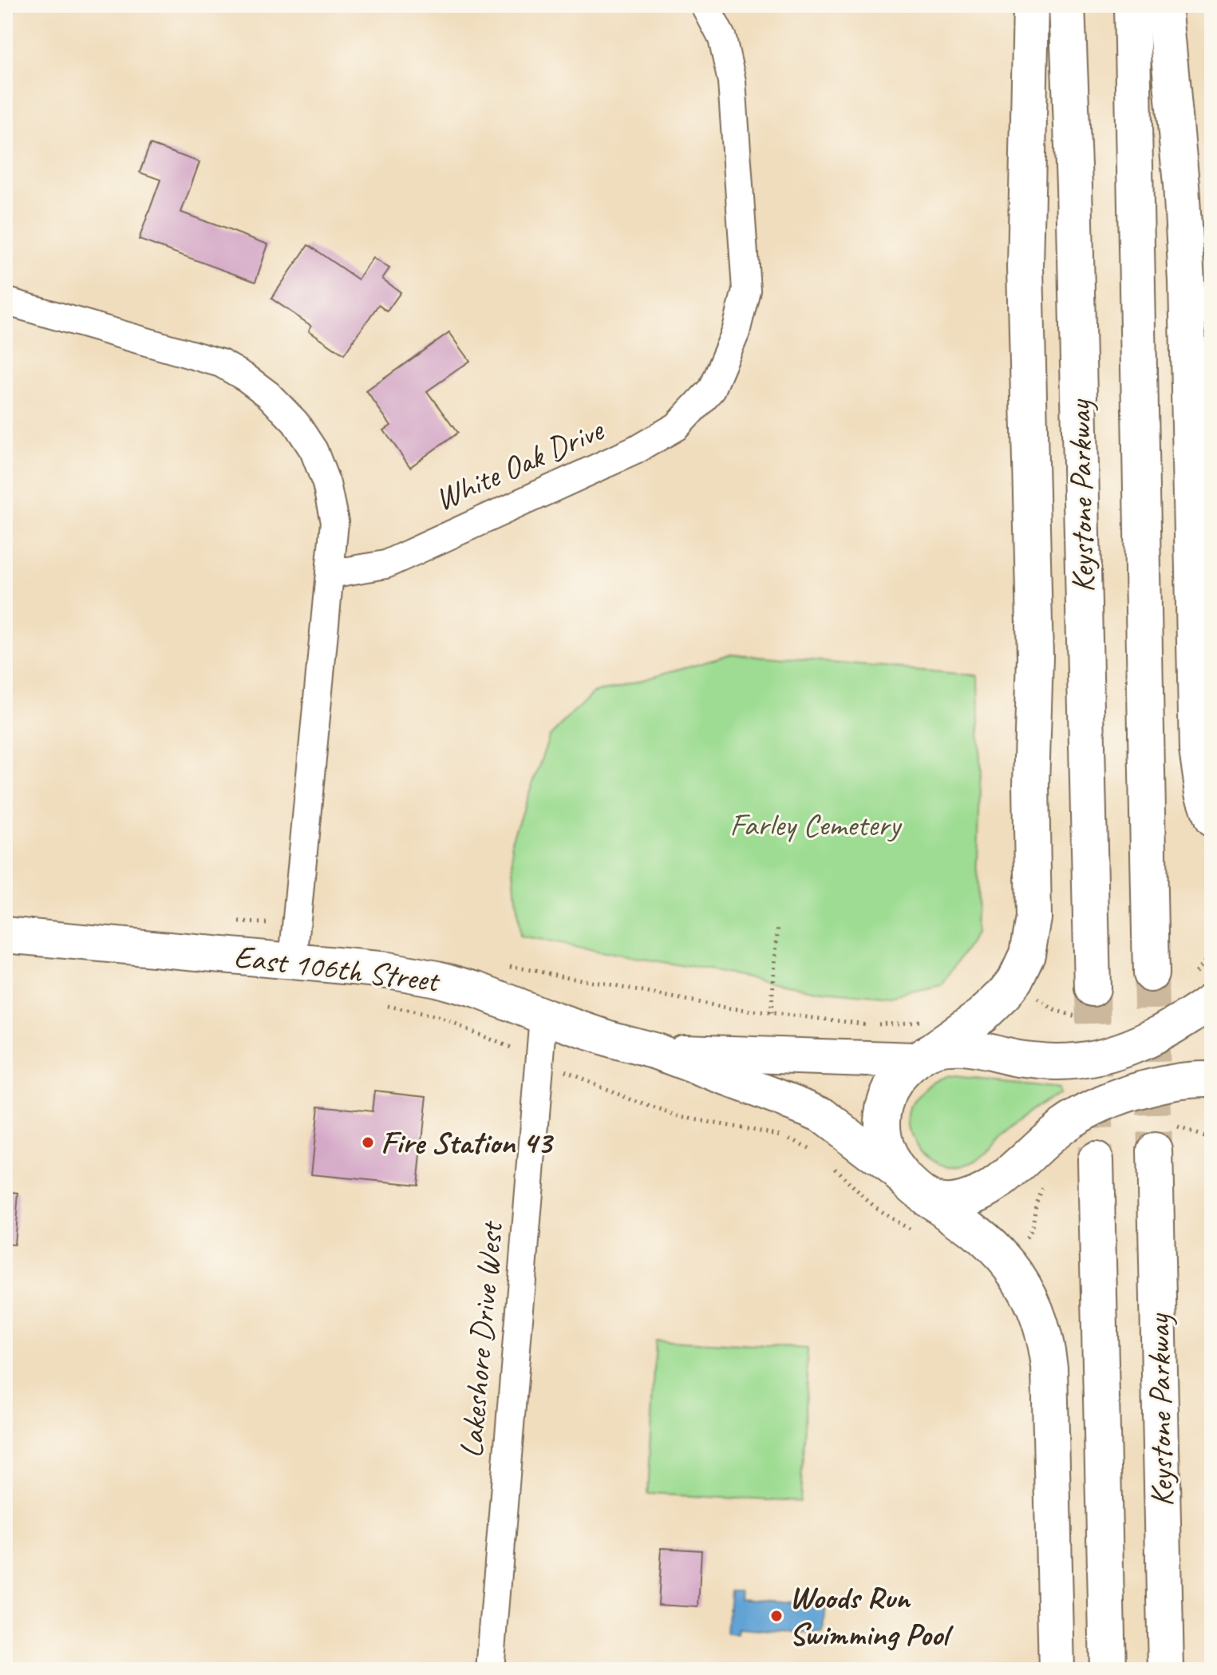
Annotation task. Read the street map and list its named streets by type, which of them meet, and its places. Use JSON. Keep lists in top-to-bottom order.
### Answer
{
  "streets": {
    "main road": ["Keystone Parkway", "East 106th Street"],
    "street": ["White Oak Drive", "Lakeshore Drive West"]
  },
  "crossings": [
    ["East 106th Street", "Lakeshore Drive West"]
  ],
  "parks": ["Farley Cemetery"],
  "places": ["Fire Station 43", "Woods Run Swimming Pool"]
}
